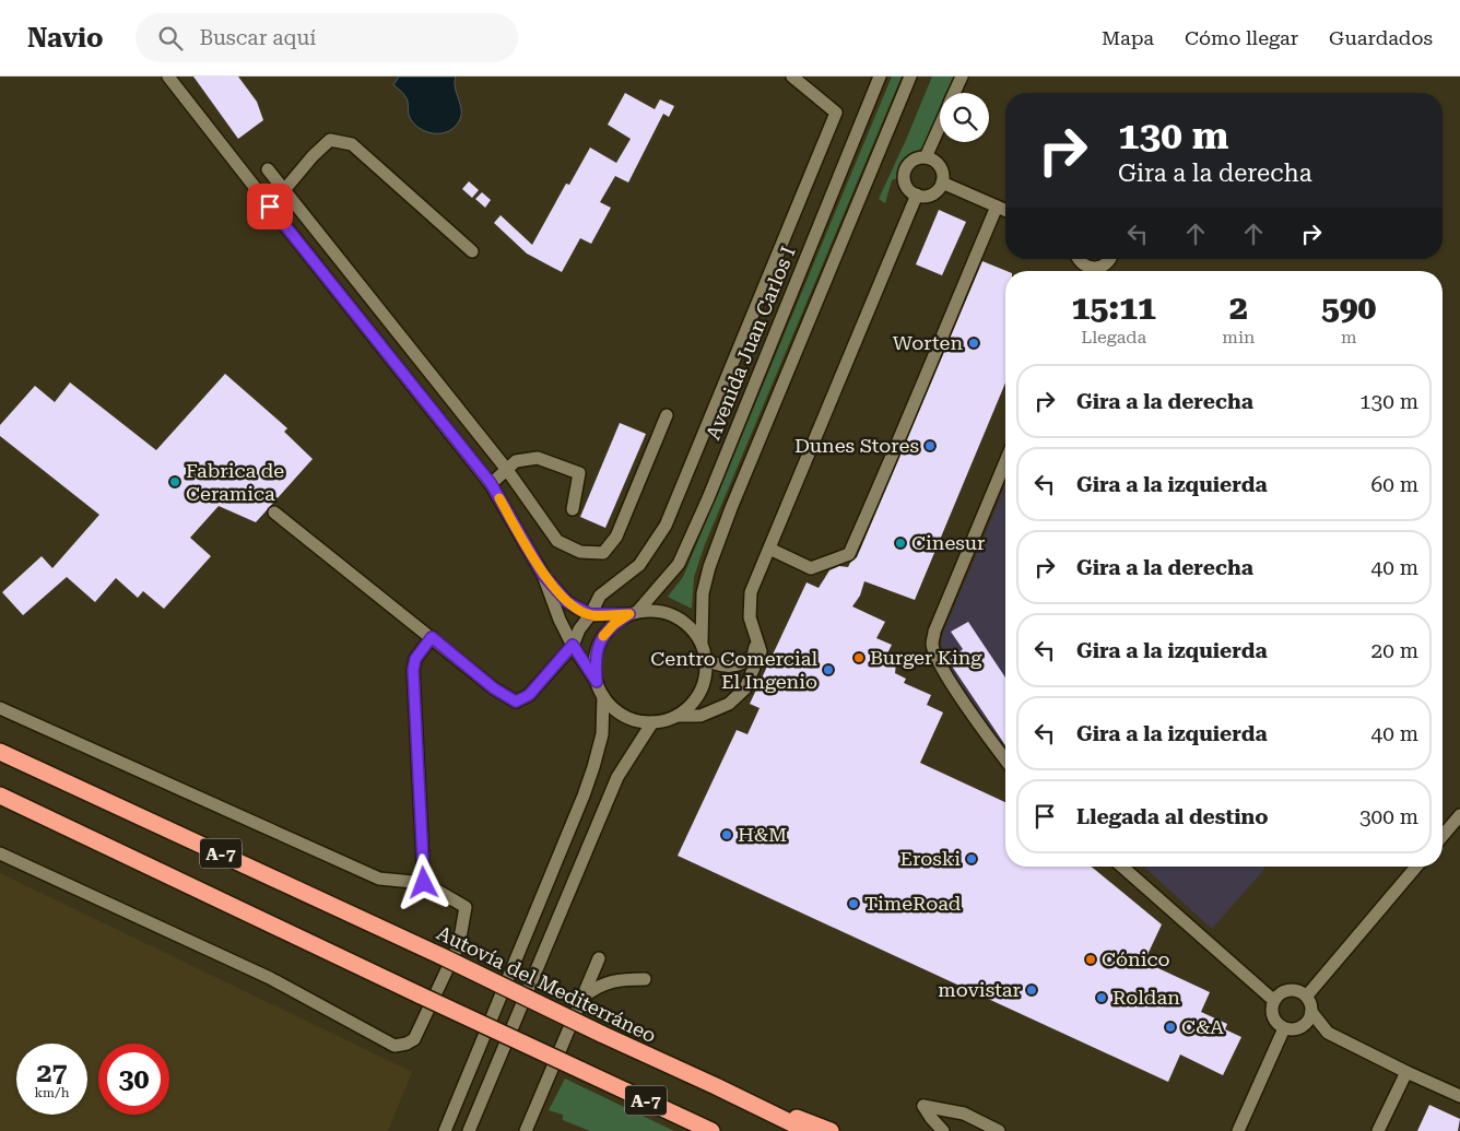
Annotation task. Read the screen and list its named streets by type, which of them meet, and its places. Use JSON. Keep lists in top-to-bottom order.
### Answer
{
  "streets": {
    "highway": ["A-7", "Autovía del Mediterráneo"],
    "street": ["Avenida Juan Carlos I"]
  },
  "places": [
    "Worten",
    "Dunes Stores",
    "Fabrica de Ceramica",
    "Cinesur",
    "Burger King",
    "Centro Comercial El Ingenio",
    "H&M",
    "Eroski",
    "TimeRoad",
    "Cónico",
    "movistar",
    "Roldan",
    "C&A"
  ],
  "page": {
    "header": "Navio",
    "search": "Buscar aquí",
    "nav": ["Mapa", "Cómo llegar", "Guardados"],
    "turn": ["130 m", "Gira a la derecha"],
    "eta": [
      "15:11",
      "Llegada",
      "2",
      "min",
      "590",
      "m"
    ],
    "list": [
      {
        "name": "Gira a la derecha",
        "value": "130 m"
      },
      {
        "name": "Gira a la izquierda",
        "value": "60 m"
      },
      {
        "name": "Gira a la derecha",
        "value": "40 m"
      },
      {
        "name": "Gira a la izquierda",
        "value": "20 m"
      },
      {
        "name": "Gira a la izquierda",
        "value": "40 m"
      },
      {
        "name": "Llegada al destino",
        "value": "300 m"
      }
    ],
    "speed": "27 km/h",
    "limit": "30"
  }
}
